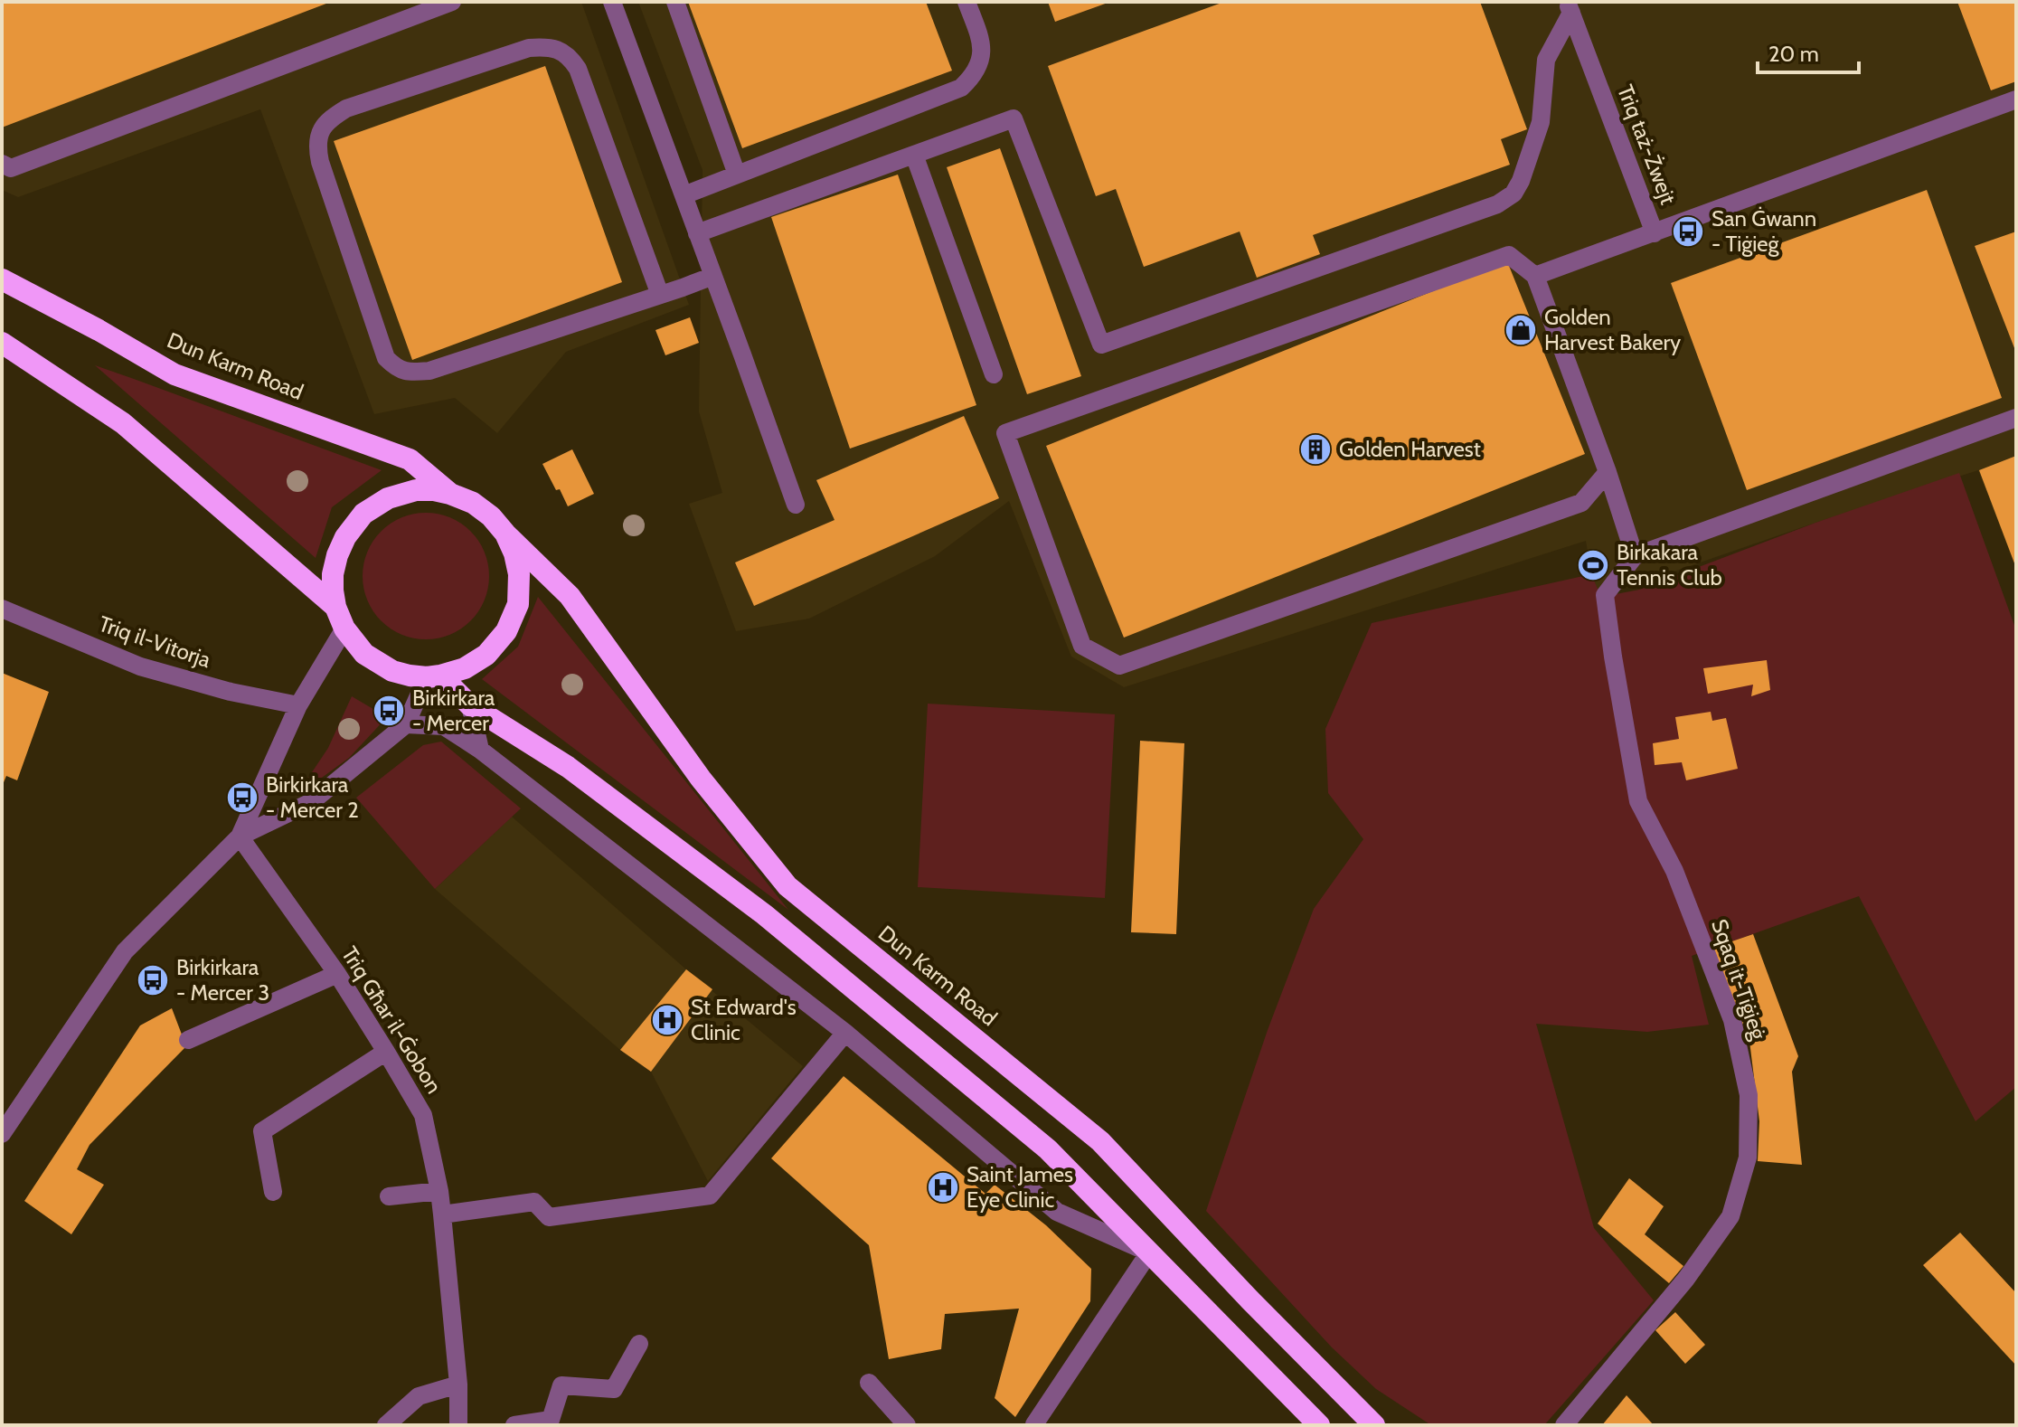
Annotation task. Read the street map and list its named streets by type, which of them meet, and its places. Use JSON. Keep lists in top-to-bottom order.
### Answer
{
  "streets": {
    "highway": ["Dun Karm Road"],
    "street": [
      "Triq taż-Żwejt",
      "Triq il-Vitorja",
      "Sqaq it-Tiġieġ",
      "Triq Għar il-Ġobon"
    ]
  },
  "places": {
    "bus stop": [
      "San Ġwann - Tiġieġ",
      "Birkirkara - Mercer",
      "Birkirkara - Mercer 2",
      "Birkirkara - Mercer 3"
    ],
    "shop": ["Golden Harvest Bakery"],
    "building": ["Golden Harvest"],
    "sports": ["Birkakara Tennis Club"],
    "hospital": ["St Edward's Clinic", "Saint James Eye Clinic"]
  },
  "scale_bar": "20 m"
}
